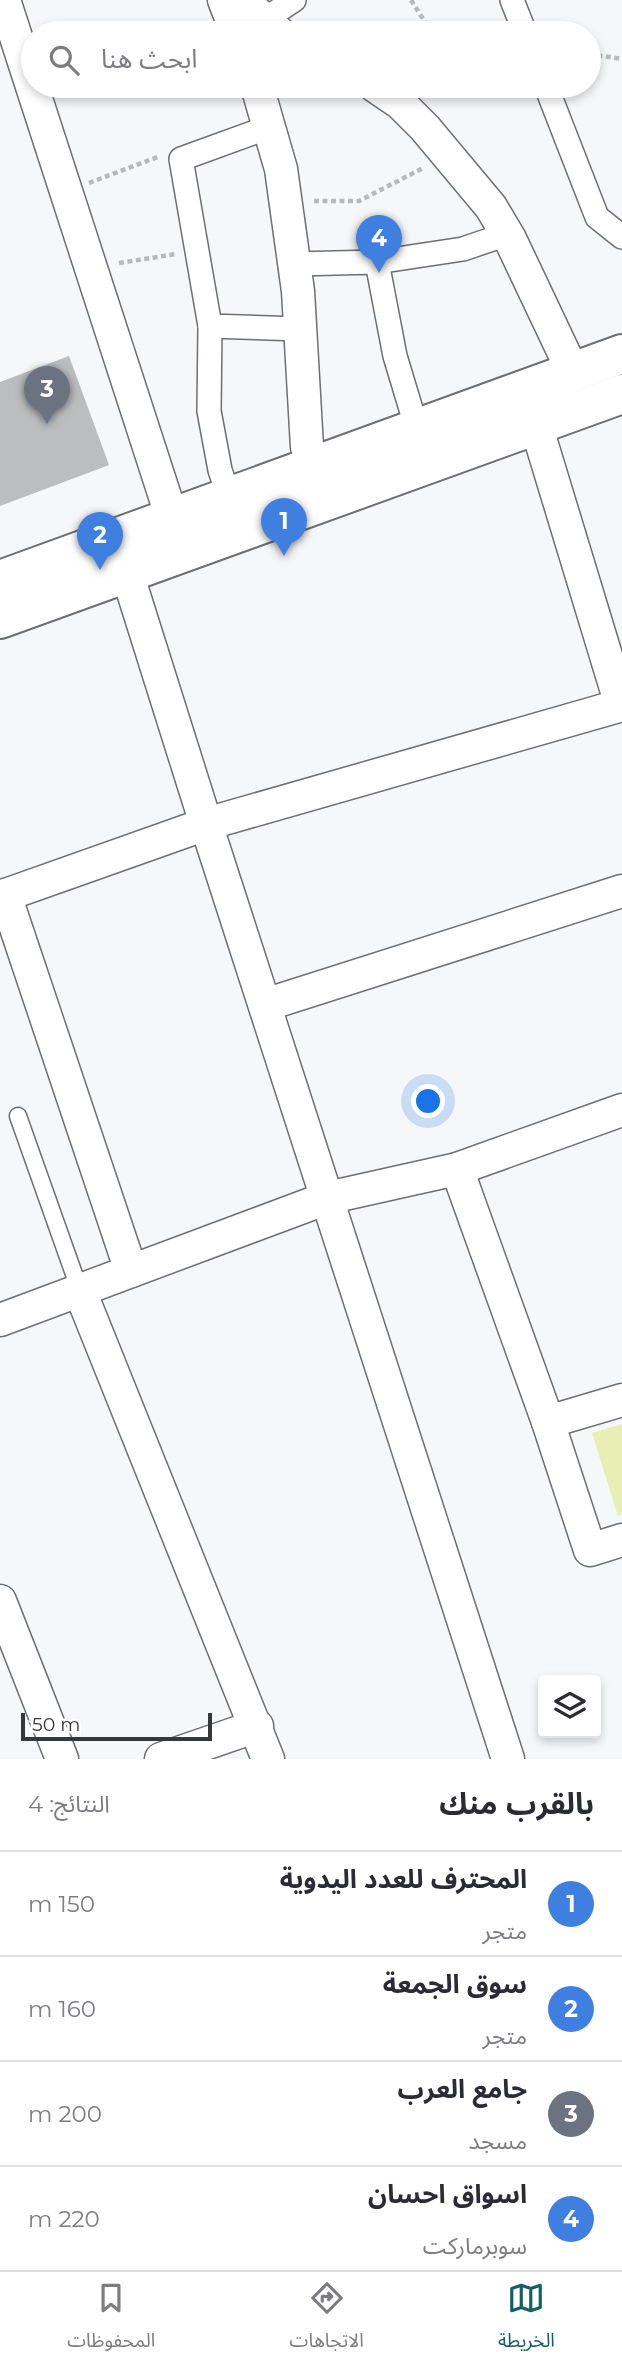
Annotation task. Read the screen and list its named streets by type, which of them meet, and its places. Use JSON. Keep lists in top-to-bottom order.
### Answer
{
  "scale_bar": "50 m",
  "page": {
    "search": "ابحث هنا",
    "pins": [
      "4",
      "3",
      "1",
      "2"
    ],
    "scale": "50 m",
    "heading": ["بالقرب منك", "النتائج: 4"],
    "list": [
      {
        "mark": "1",
        "name": "المحترف للعدد اليدوية",
        "note": "متجر",
        "value": "150 m"
      },
      {
        "mark": "2",
        "name": "سوق الجمعة",
        "note": "متجر",
        "value": "160 m"
      },
      {
        "mark": "3",
        "name": "جامع العرب",
        "note": "مسجد",
        "value": "200 m"
      },
      {
        "mark": "4",
        "name": "اسواق احسان",
        "note": "سوبرماركت",
        "value": "220 m"
      }
    ],
    "nav": ["الخريطة", "الاتجاهات", "المحفوظات"]
  }
}
